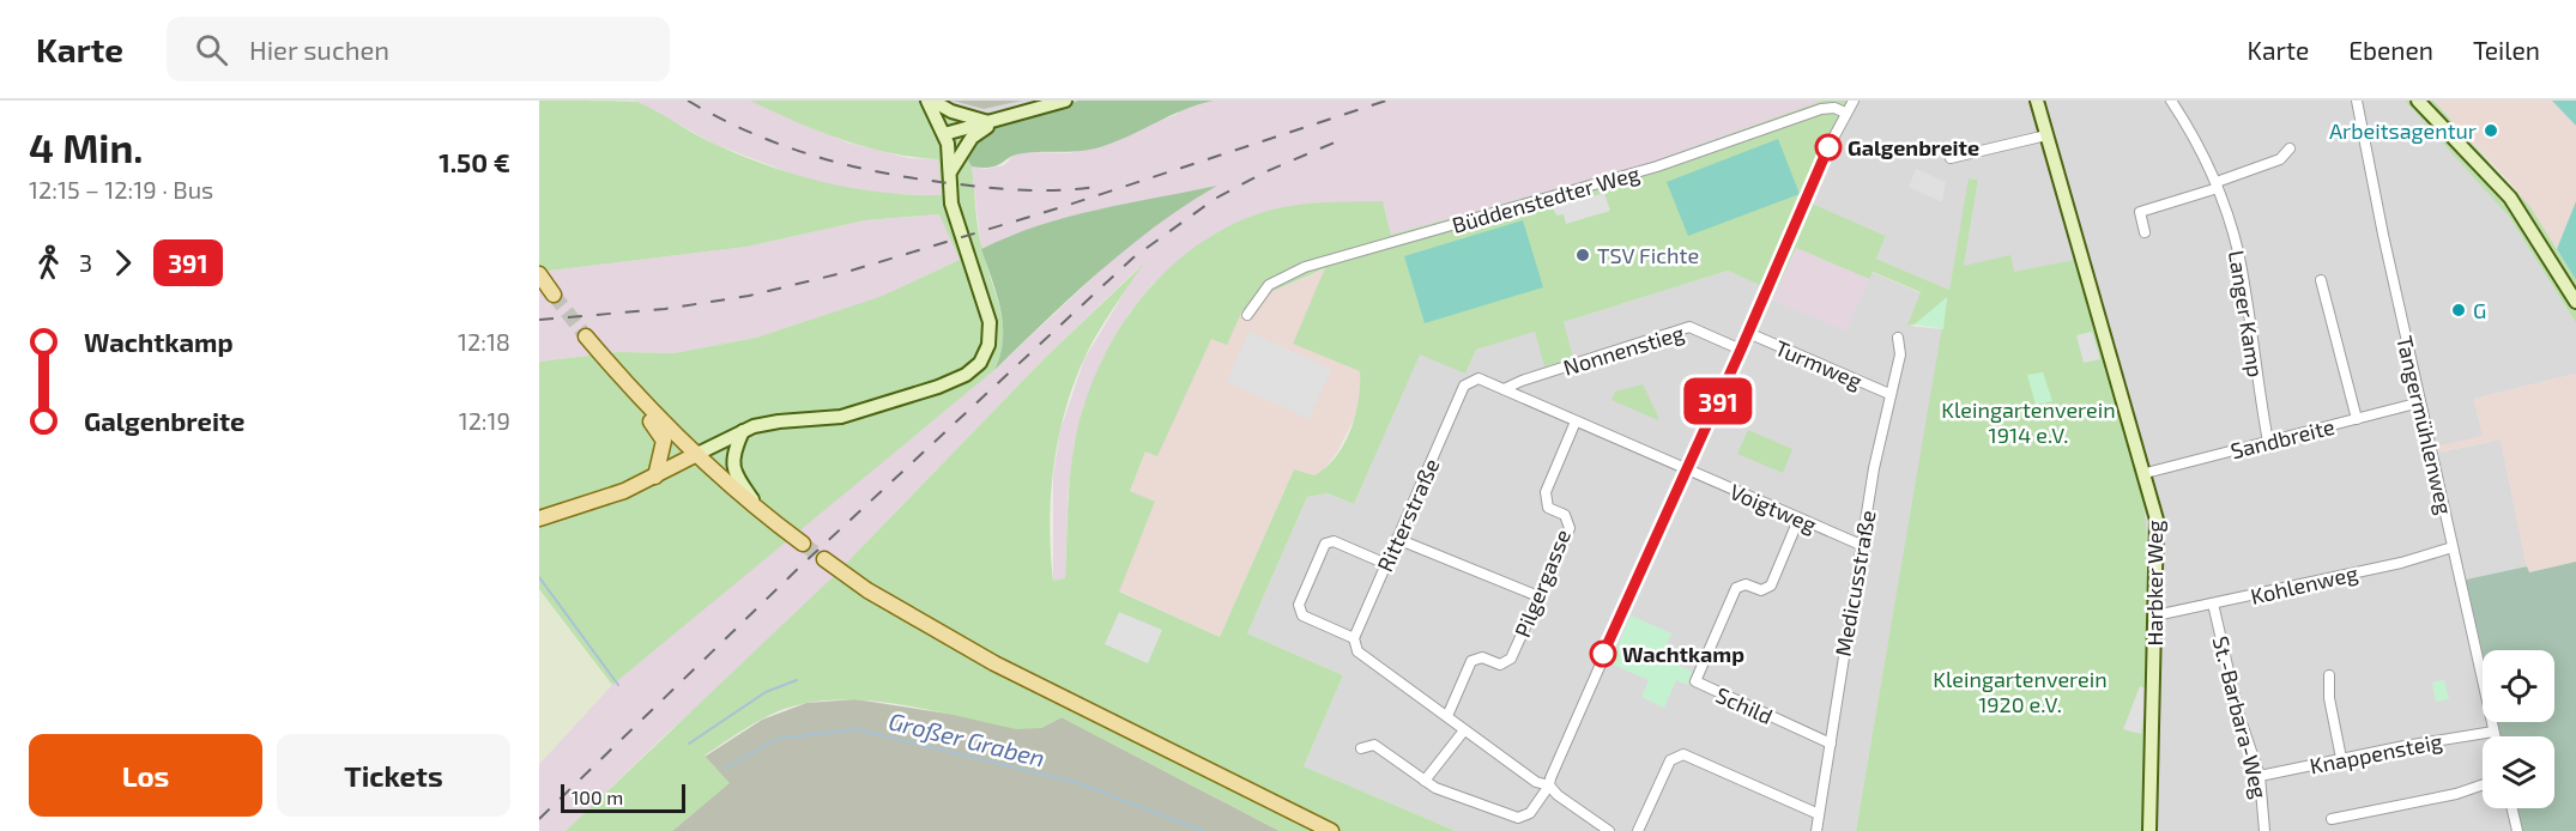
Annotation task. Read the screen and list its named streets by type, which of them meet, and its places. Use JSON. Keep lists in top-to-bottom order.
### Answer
{
  "streets": {
    "main road": ["Harbker Weg"],
    "street": [
      "Büddenstedter Weg",
      "Langer Kamp",
      "Nonnenstieg",
      "Turmweg",
      "Tangermühlenweg",
      "Sandbreite",
      "Voigtweg",
      "Ritterstraße",
      "Pilgergasse",
      "Medicusstraße",
      "Kohlenweg",
      "Schild",
      "St.-Barbara-Weg",
      "Knappensteig"
    ]
  },
  "crossings": [
    ["Langer Kamp", "Sandbreite"],
    ["Nonnenstieg", "Ritterstraße"],
    ["Turmweg", "Medicusstraße"],
    ["Tangermühlenweg", "Sandbreite"],
    ["Tangermühlenweg", "Kohlenweg"],
    ["Tangermühlenweg", "Knappensteig"],
    ["Sandbreite", "Harbker Weg"],
    ["Voigtweg", "Ritterstraße"],
    ["Voigtweg", "Medicusstraße"],
    ["Voigtweg", "Schild"],
    ["Ritterstraße", "Pilgergasse"],
    ["Medicusstraße", "Schild"],
    ["Harbker Weg", "Kohlenweg"],
    ["Kohlenweg", "St.-Barbara-Weg"],
    ["St.-Barbara-Weg", "Knappensteig"]
  ],
  "water": ["Großer Graben"],
  "parks": ["Kleingartenverein 1914 e.V.", "Kleingartenverein 1920 e.V."],
  "places": [
    "Arbeitsagentur",
    "Galgenbreite",
    "TSV Fichte",
    "G",
    "Wachtkamp"
  ],
  "lines": ["bus line 391"],
  "scale_bar": "100 m",
  "page": {
    "header": "Karte",
    "search": "Hier suchen",
    "nav": ["Karte", "Ebenen", "Teilen"],
    "heading": ["4 Min.", "12:15 – 12:19 · Bus", "1.50 €"],
    "on_map": "391",
    "legs": ["3", "391"],
    "list": [
      {
        "name": "Wachtkamp",
        "value": "12:18"
      },
      {
        "name": "Galgenbreite",
        "value": "12:19"
      }
    ],
    "buttons": ["Los", "Tickets"],
    "scale": "100 m"
  }
}
